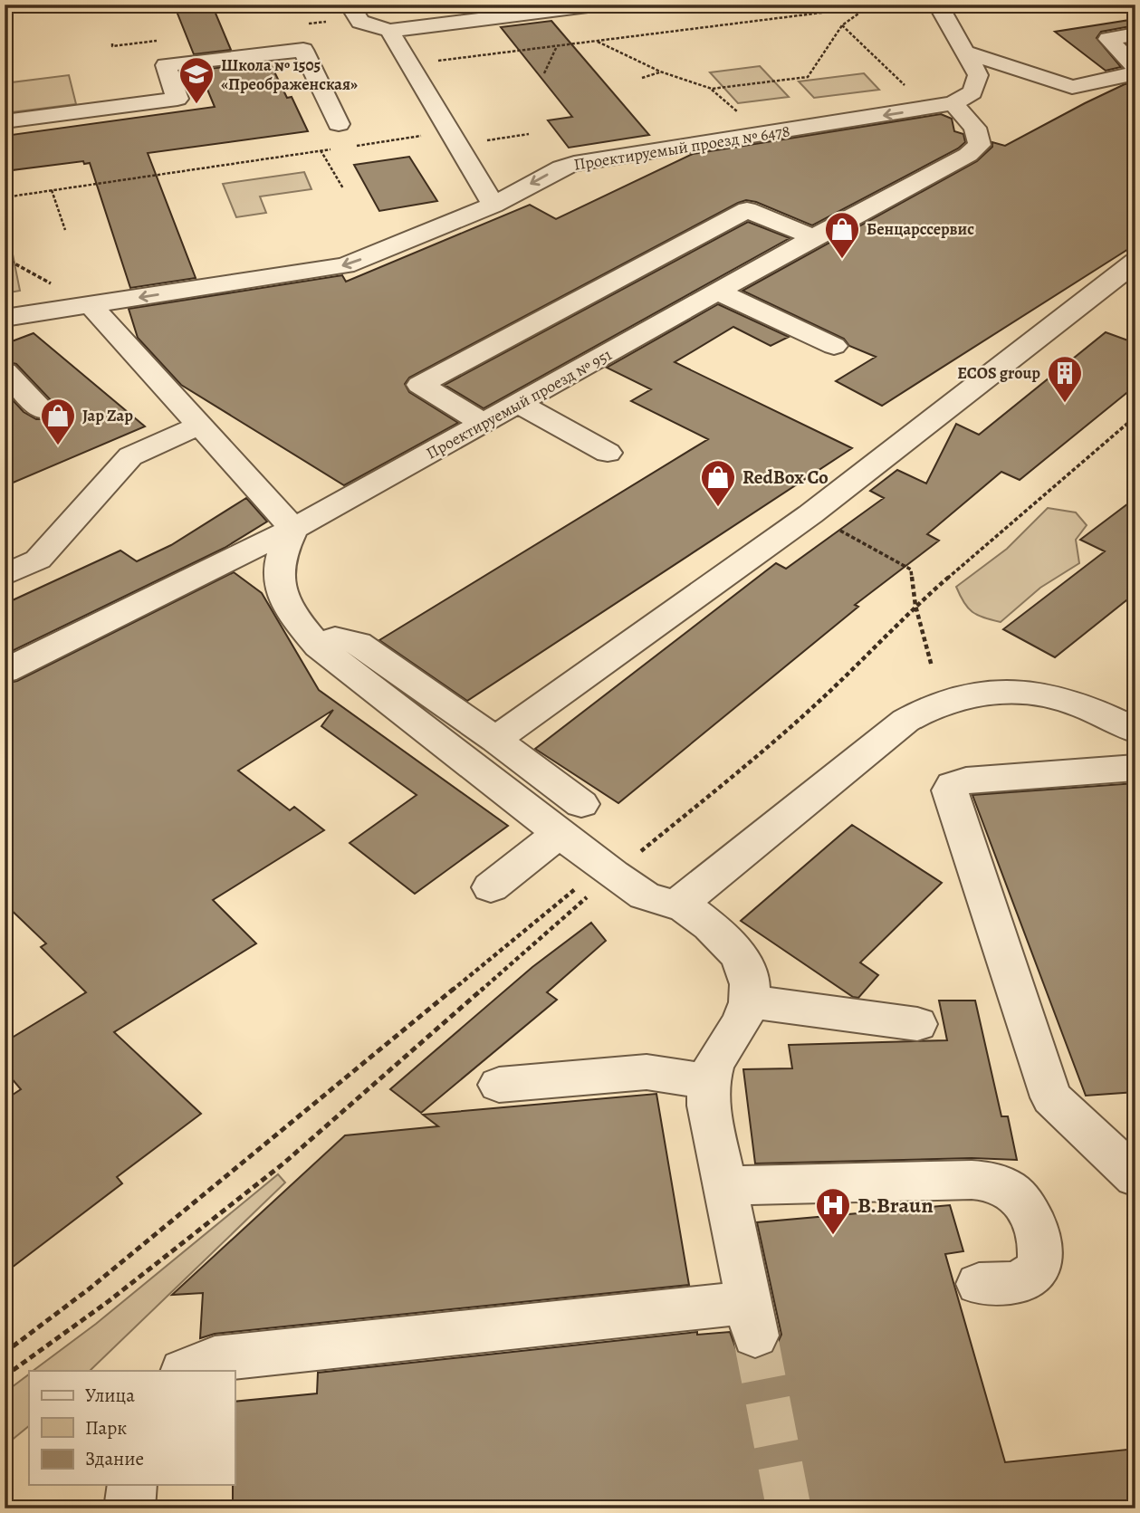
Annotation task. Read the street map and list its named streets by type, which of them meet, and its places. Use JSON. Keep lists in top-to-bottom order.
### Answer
{
  "streets": {
    "street": ["Проектируемый проезд № 6478", "Проектируемый проезд № 951"]
  },
  "crossings": [
    ["Проектируемый проезд № 6478", "Проектируемый проезд № 951"]
  ],
  "places": {
    "school or university": ["Школа № 1505 «Преображенская»"],
    "shop": ["Бенцарссервис", "Jap Zap", "RedBox Co"],
    "building": ["ECOS group"],
    "hospital": ["B.Braun"]
  },
  "legend": ["Улица", "Парк", "Здание"]
}
